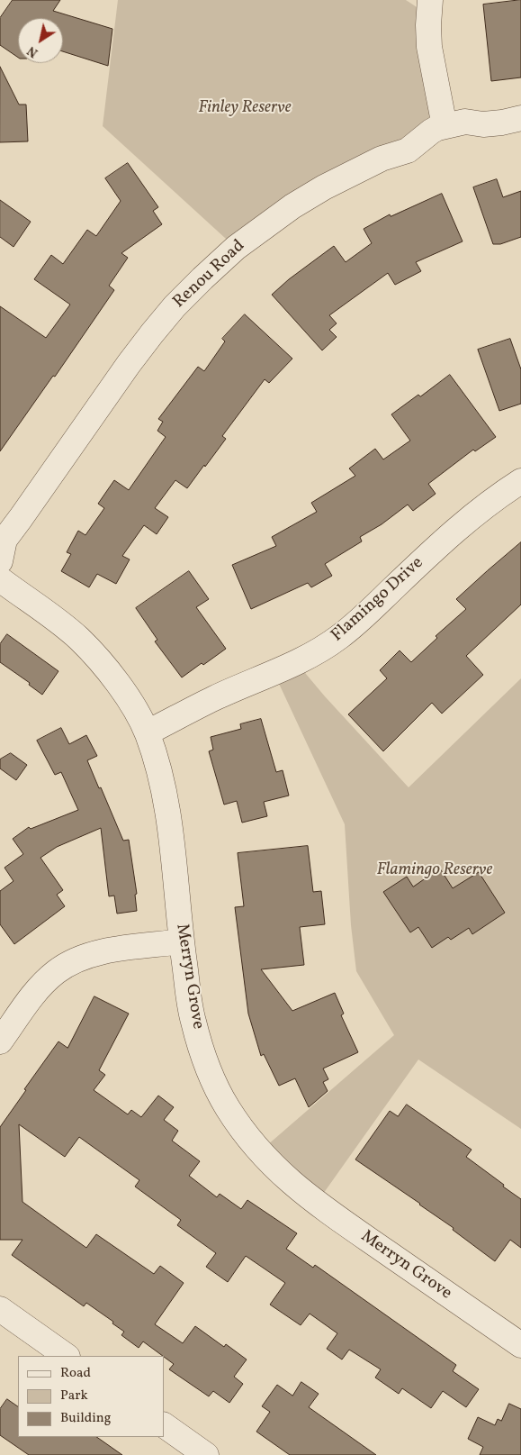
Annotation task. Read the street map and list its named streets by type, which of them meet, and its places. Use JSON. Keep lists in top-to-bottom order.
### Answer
{
  "streets": {
    "street": ["Renou Road", "Flamingo Drive", "Merryn Grove"]
  },
  "crossings": [
    ["Flamingo Drive", "Merryn Grove"]
  ],
  "parks": ["Finley Reserve", "Flamingo Reserve"],
  "legend": ["Road", "Park", "Building"],
  "north": "bottom left"
}
